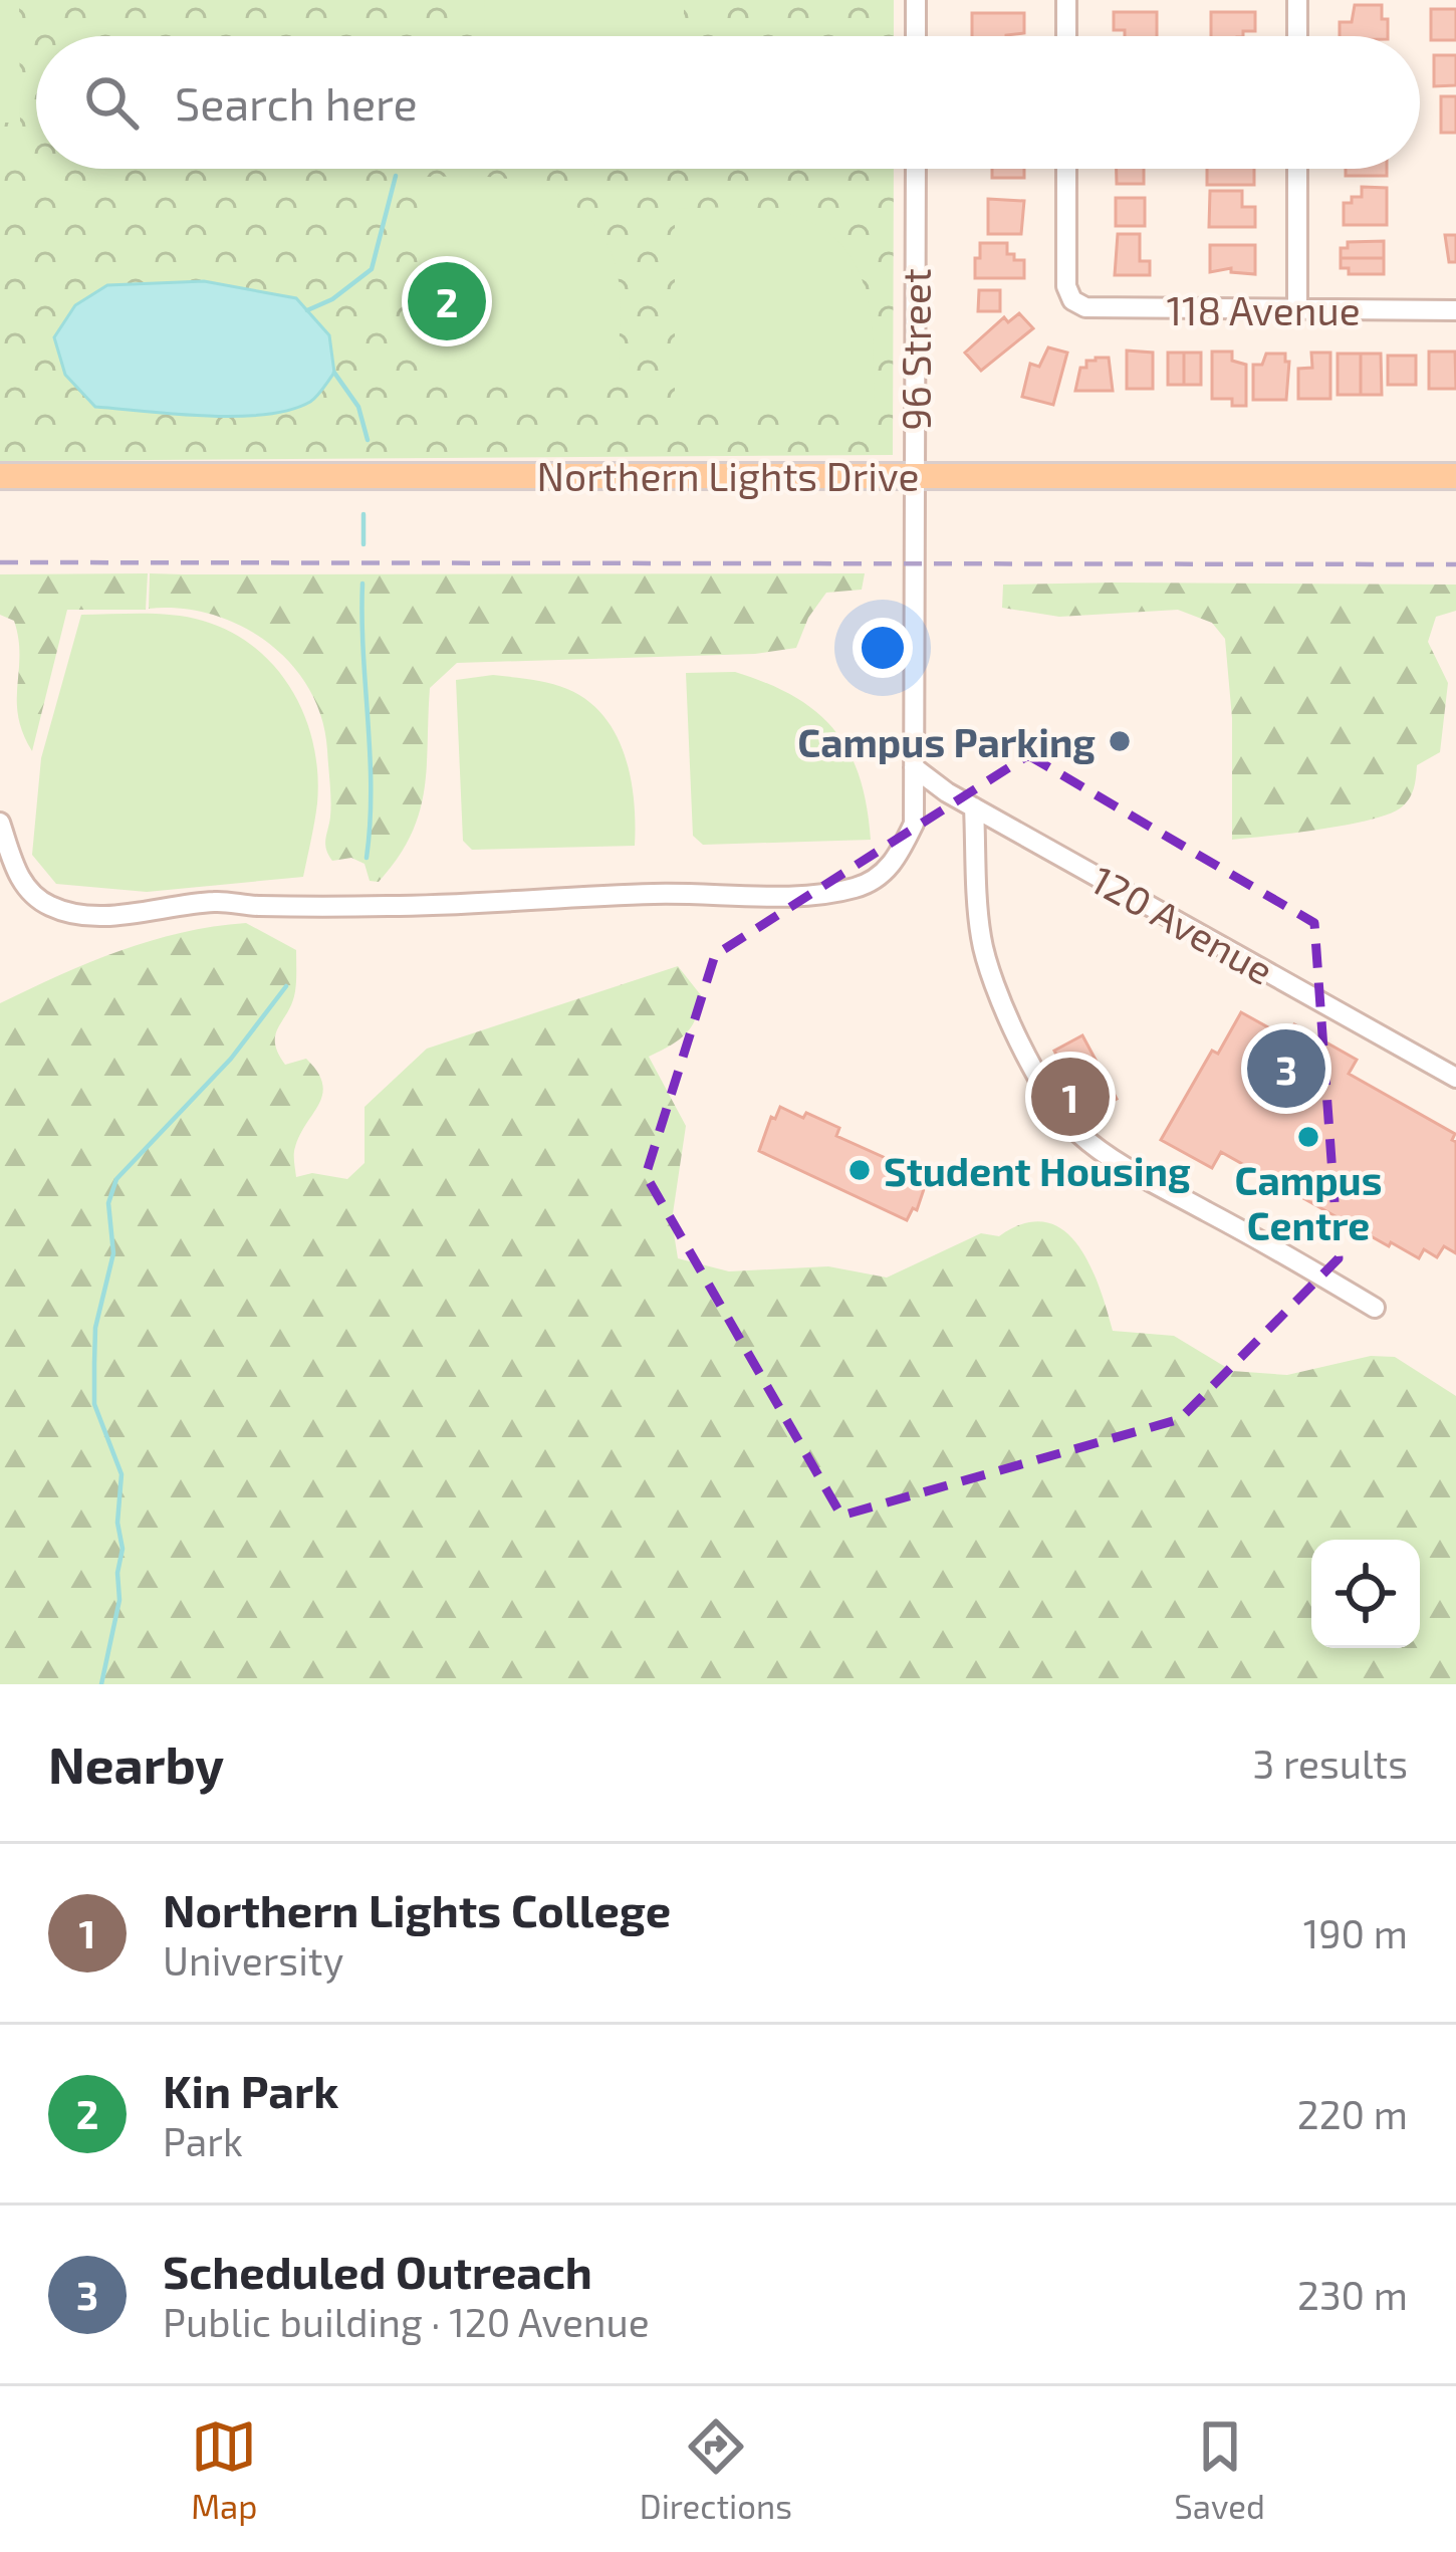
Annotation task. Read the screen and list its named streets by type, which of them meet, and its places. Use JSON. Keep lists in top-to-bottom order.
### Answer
{
  "streets": {
    "main road": ["Northern Lights Drive"],
    "street": ["118 Avenue", "96 Street", "120 Avenue"]
  },
  "crossings": [
    ["96 Street", "Northern Lights Drive"],
    ["96 Street", "120 Avenue"]
  ],
  "places": ["Campus Parking", "Campus Centre", "Student Housing"],
  "page": {
    "search": "Search here",
    "pins": ["2", "3", "1"],
    "heading": ["Nearby", "3 results"],
    "list": [
      {
        "mark": "1",
        "name": "Northern Lights College",
        "note": "University",
        "value": "190 m"
      },
      {
        "mark": "2",
        "name": "Kin Park",
        "note": "Park",
        "value": "220 m"
      },
      {
        "mark": "3",
        "name": "Scheduled Outreach",
        "note": "Public building · 120 Avenue",
        "value": "230 m"
      }
    ],
    "nav": ["Map", "Directions", "Saved"]
  }
}
